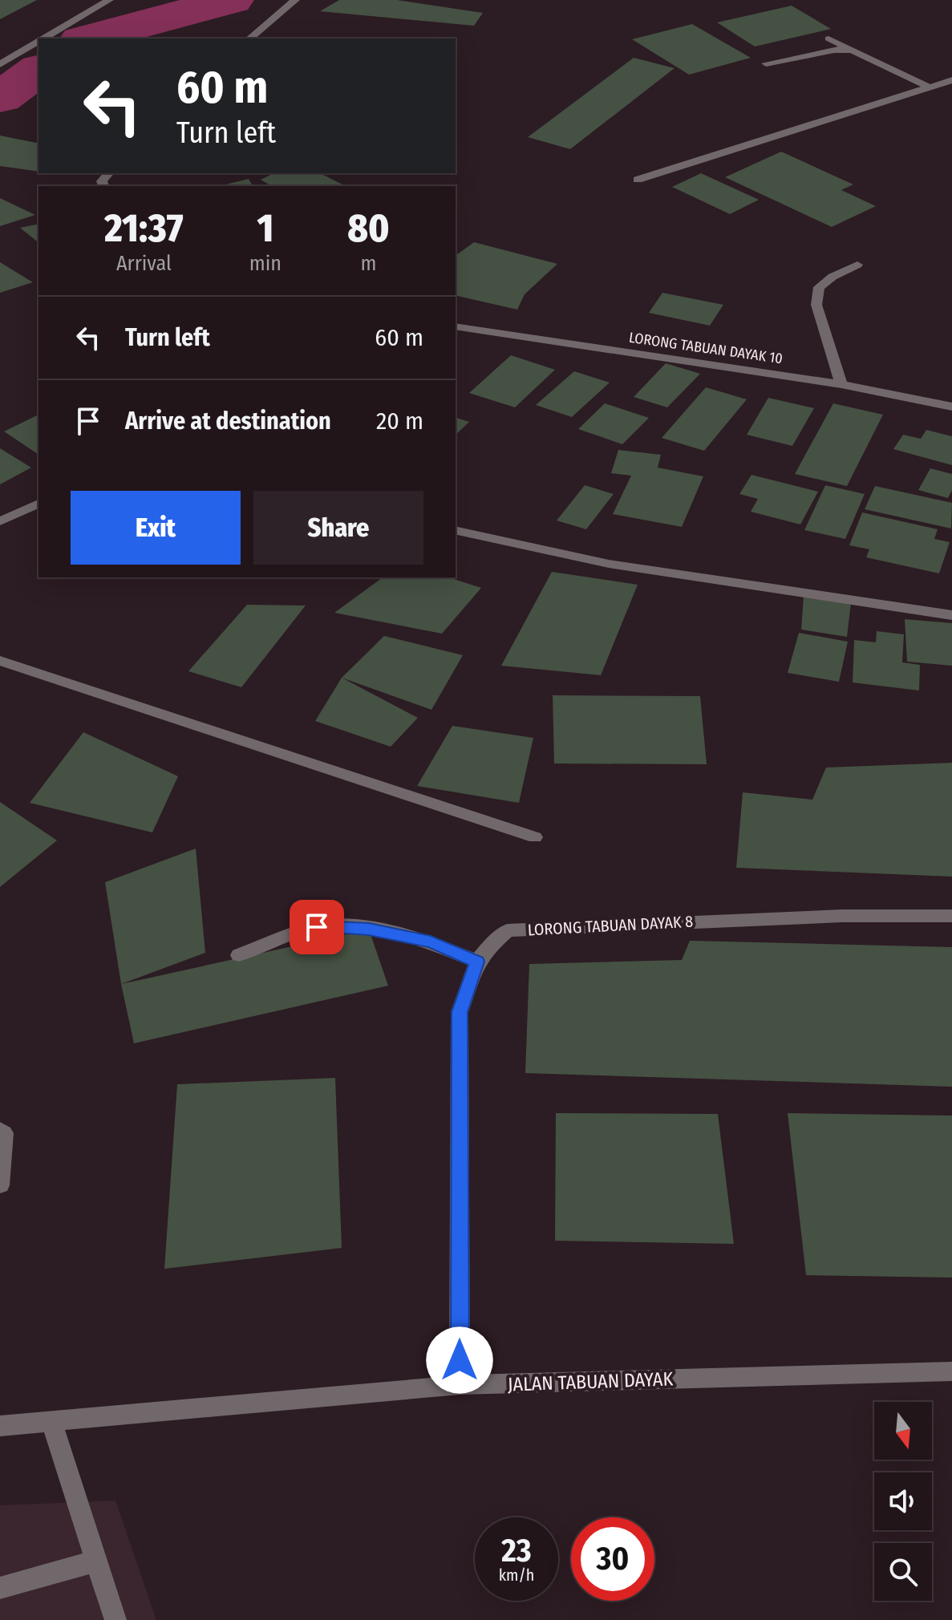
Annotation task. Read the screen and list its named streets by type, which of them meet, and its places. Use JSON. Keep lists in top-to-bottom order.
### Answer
{
  "streets": {
    "street": ["LORONG TABUAN DAYAK 10", "LORONG TABUAN DAYAK 8", "JALAN TABUAN DAYAK"]
  },
  "crossings": [
    ["LORONG TABUAN DAYAK 8", "JALAN TABUAN DAYAK"]
  ],
  "north": "bottom",
  "page": {
    "turn": ["60 m", "Turn left"],
    "eta": [
      "21:37",
      "Arrival",
      "1",
      "min",
      "80",
      "m"
    ],
    "list": [
      {
        "name": "Turn left",
        "value": "60 m"
      },
      {
        "name": "Arrive at destination",
        "value": "20 m"
      }
    ],
    "buttons": ["Exit", "Share"],
    "speed": "23 km/h",
    "limit": "30"
  }
}
